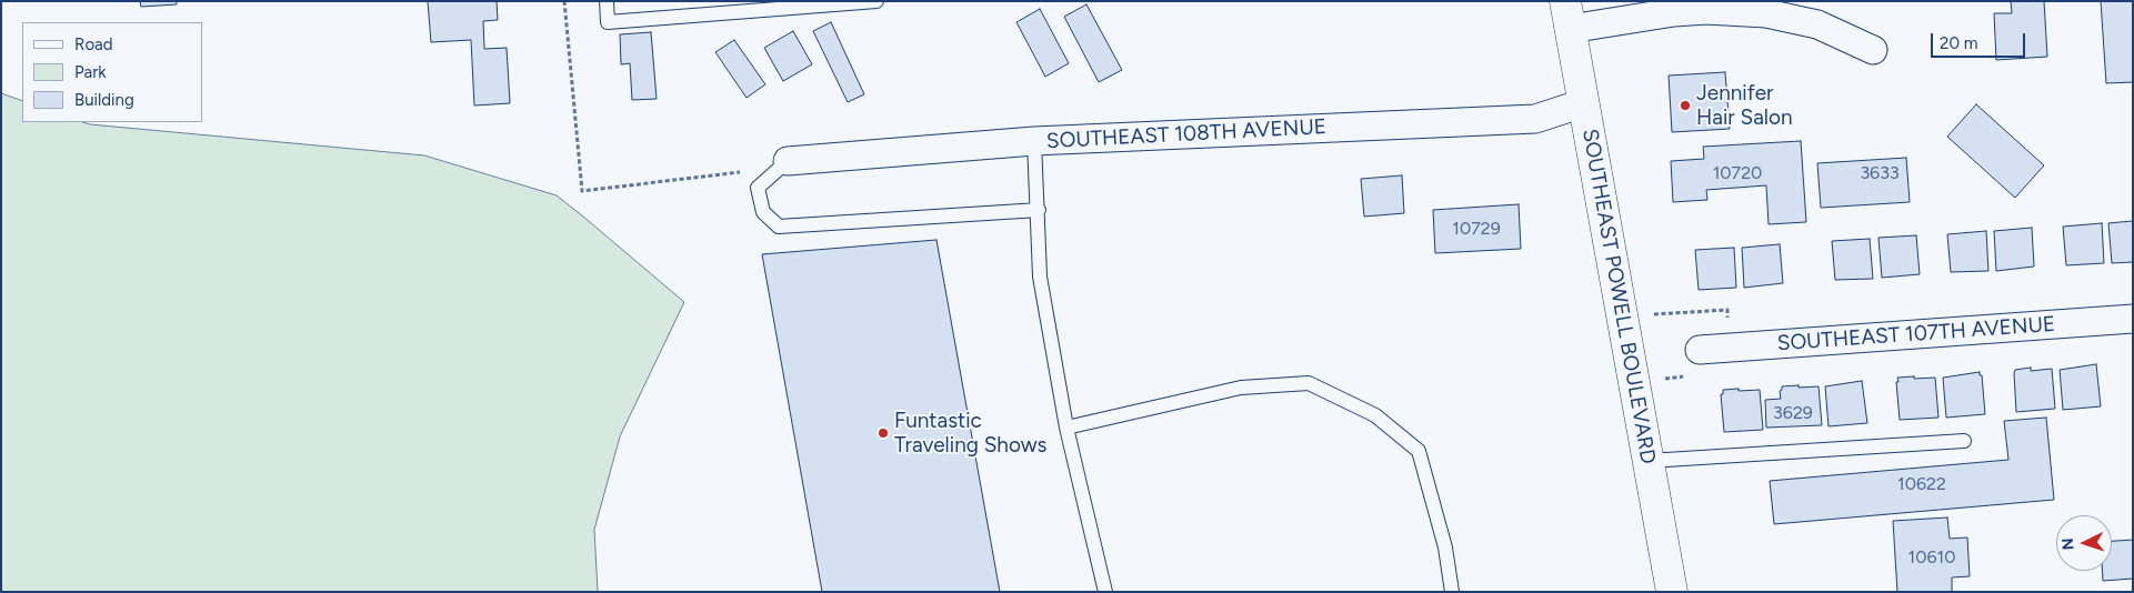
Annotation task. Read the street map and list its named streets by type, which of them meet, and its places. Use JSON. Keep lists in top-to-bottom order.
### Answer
{
  "streets": {
    "main road": ["SOUTHEAST POWELL BOULEVARD"],
    "street": ["SOUTHEAST 108TH AVENUE", "SOUTHEAST 107TH AVENUE"]
  },
  "crossings": [
    ["SOUTHEAST 108TH AVENUE", "SOUTHEAST POWELL BOULEVARD"]
  ],
  "places": ["Jennifer Hair Salon", "Funtastic Traveling Shows"],
  "house_numbers": [
    "10720",
    "3633",
    "10729",
    "3629",
    "10622",
    "10610"
  ],
  "legend": ["Road", "Park", "Building"],
  "scale_bar": "20 m",
  "north": "left"
}
